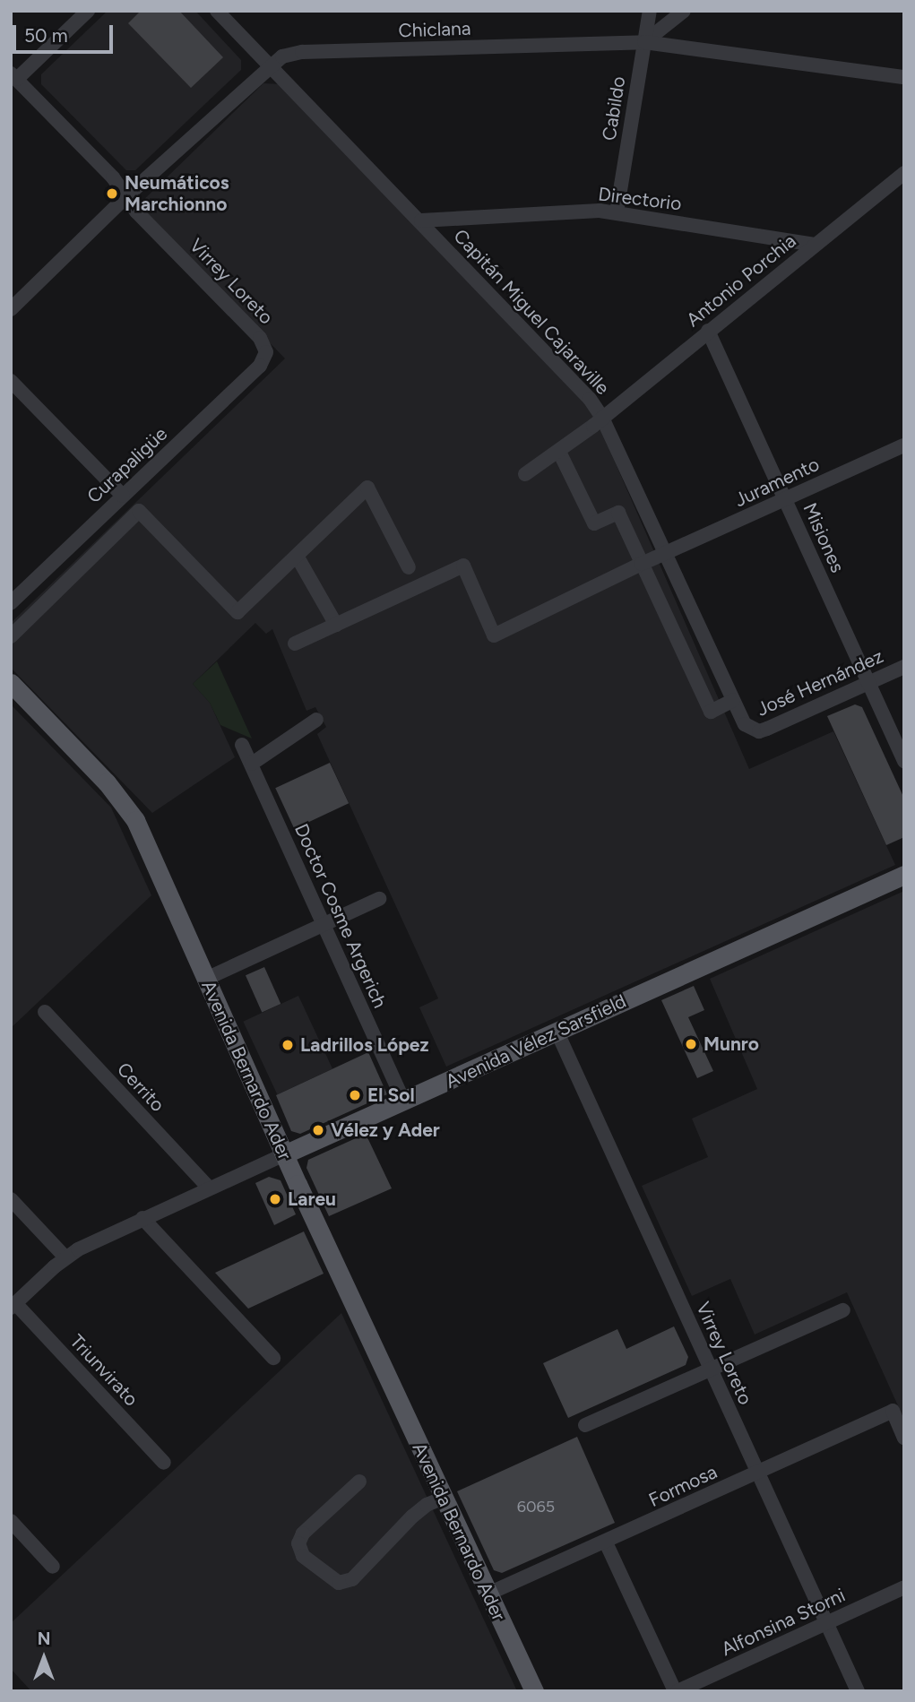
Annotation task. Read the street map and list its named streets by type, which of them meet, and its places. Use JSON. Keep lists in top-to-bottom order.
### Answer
{
  "streets": {
    "main road": ["Avenida Vélez Sarsfield", "Avenida Bernardo Ader"],
    "street": [
      "Chiclana",
      "Cabildo",
      "Directorio",
      "Antonio Porchia",
      "Virrey Loreto",
      "Capitán Miguel Cajaraville",
      "Curapaligüe",
      "Juramento",
      "Misiones",
      "José Hernández",
      "Doctor Cosme Argerich",
      "Cerrito",
      "Triunvirato",
      "Formosa",
      "Alfonsina Storni"
    ]
  },
  "crossings": [
    ["Chiclana", "Cabildo"],
    ["Chiclana", "Virrey Loreto"],
    ["Chiclana", "Capitán Miguel Cajaraville"],
    ["Cabildo", "Directorio"],
    ["Directorio", "Antonio Porchia"],
    ["Directorio", "Capitán Miguel Cajaraville"],
    ["Antonio Porchia", "Capitán Miguel Cajaraville"],
    ["Antonio Porchia", "Misiones"],
    ["Virrey Loreto", "Curapaligüe"],
    ["Virrey Loreto", "Avenida Vélez Sarsfield"],
    ["Virrey Loreto", "Formosa"],
    ["Virrey Loreto", "Alfonsina Storni"],
    ["Capitán Miguel Cajaraville", "Juramento"],
    ["Capitán Miguel Cajaraville", "José Hernández"],
    ["Juramento", "Misiones"],
    ["Misiones", "José Hernández"],
    ["Doctor Cosme Argerich", "Avenida Vélez Sarsfield"],
    ["Avenida Vélez Sarsfield", "Avenida Bernardo Ader"],
    ["Avenida Vélez Sarsfield", "Cerrito"],
    ["Avenida Vélez Sarsfield", "Triunvirato"],
    ["Avenida Bernardo Ader", "Formosa"]
  ],
  "places": [
    "Neumáticos Marchionno",
    "Munro",
    "Ladrillos López",
    "El Sol",
    "Vélez y Ader",
    "Lareu"
  ],
  "house_numbers": ["6065"],
  "scale_bar": "50 m",
  "north": "top"
}
